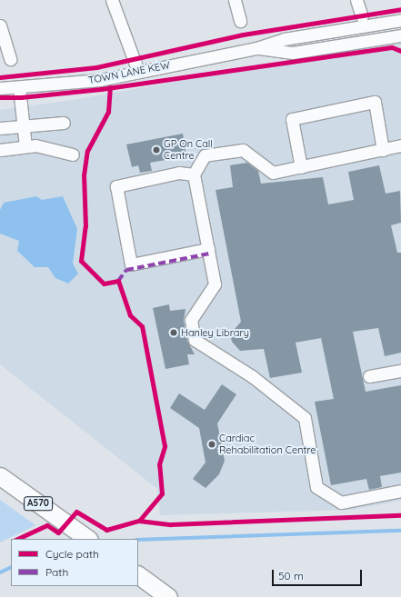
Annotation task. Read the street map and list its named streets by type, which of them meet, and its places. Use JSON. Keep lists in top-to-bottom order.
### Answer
{
  "streets": {
    "highway": ["A570"],
    "street": ["TOWN LANE KEW"]
  },
  "places": ["GP On Call Centre", "Hanley Library", "Cardiac Rehabilitation Centre"],
  "legend": ["Cycle path", "Path"],
  "scale_bar": "50 m"
}
